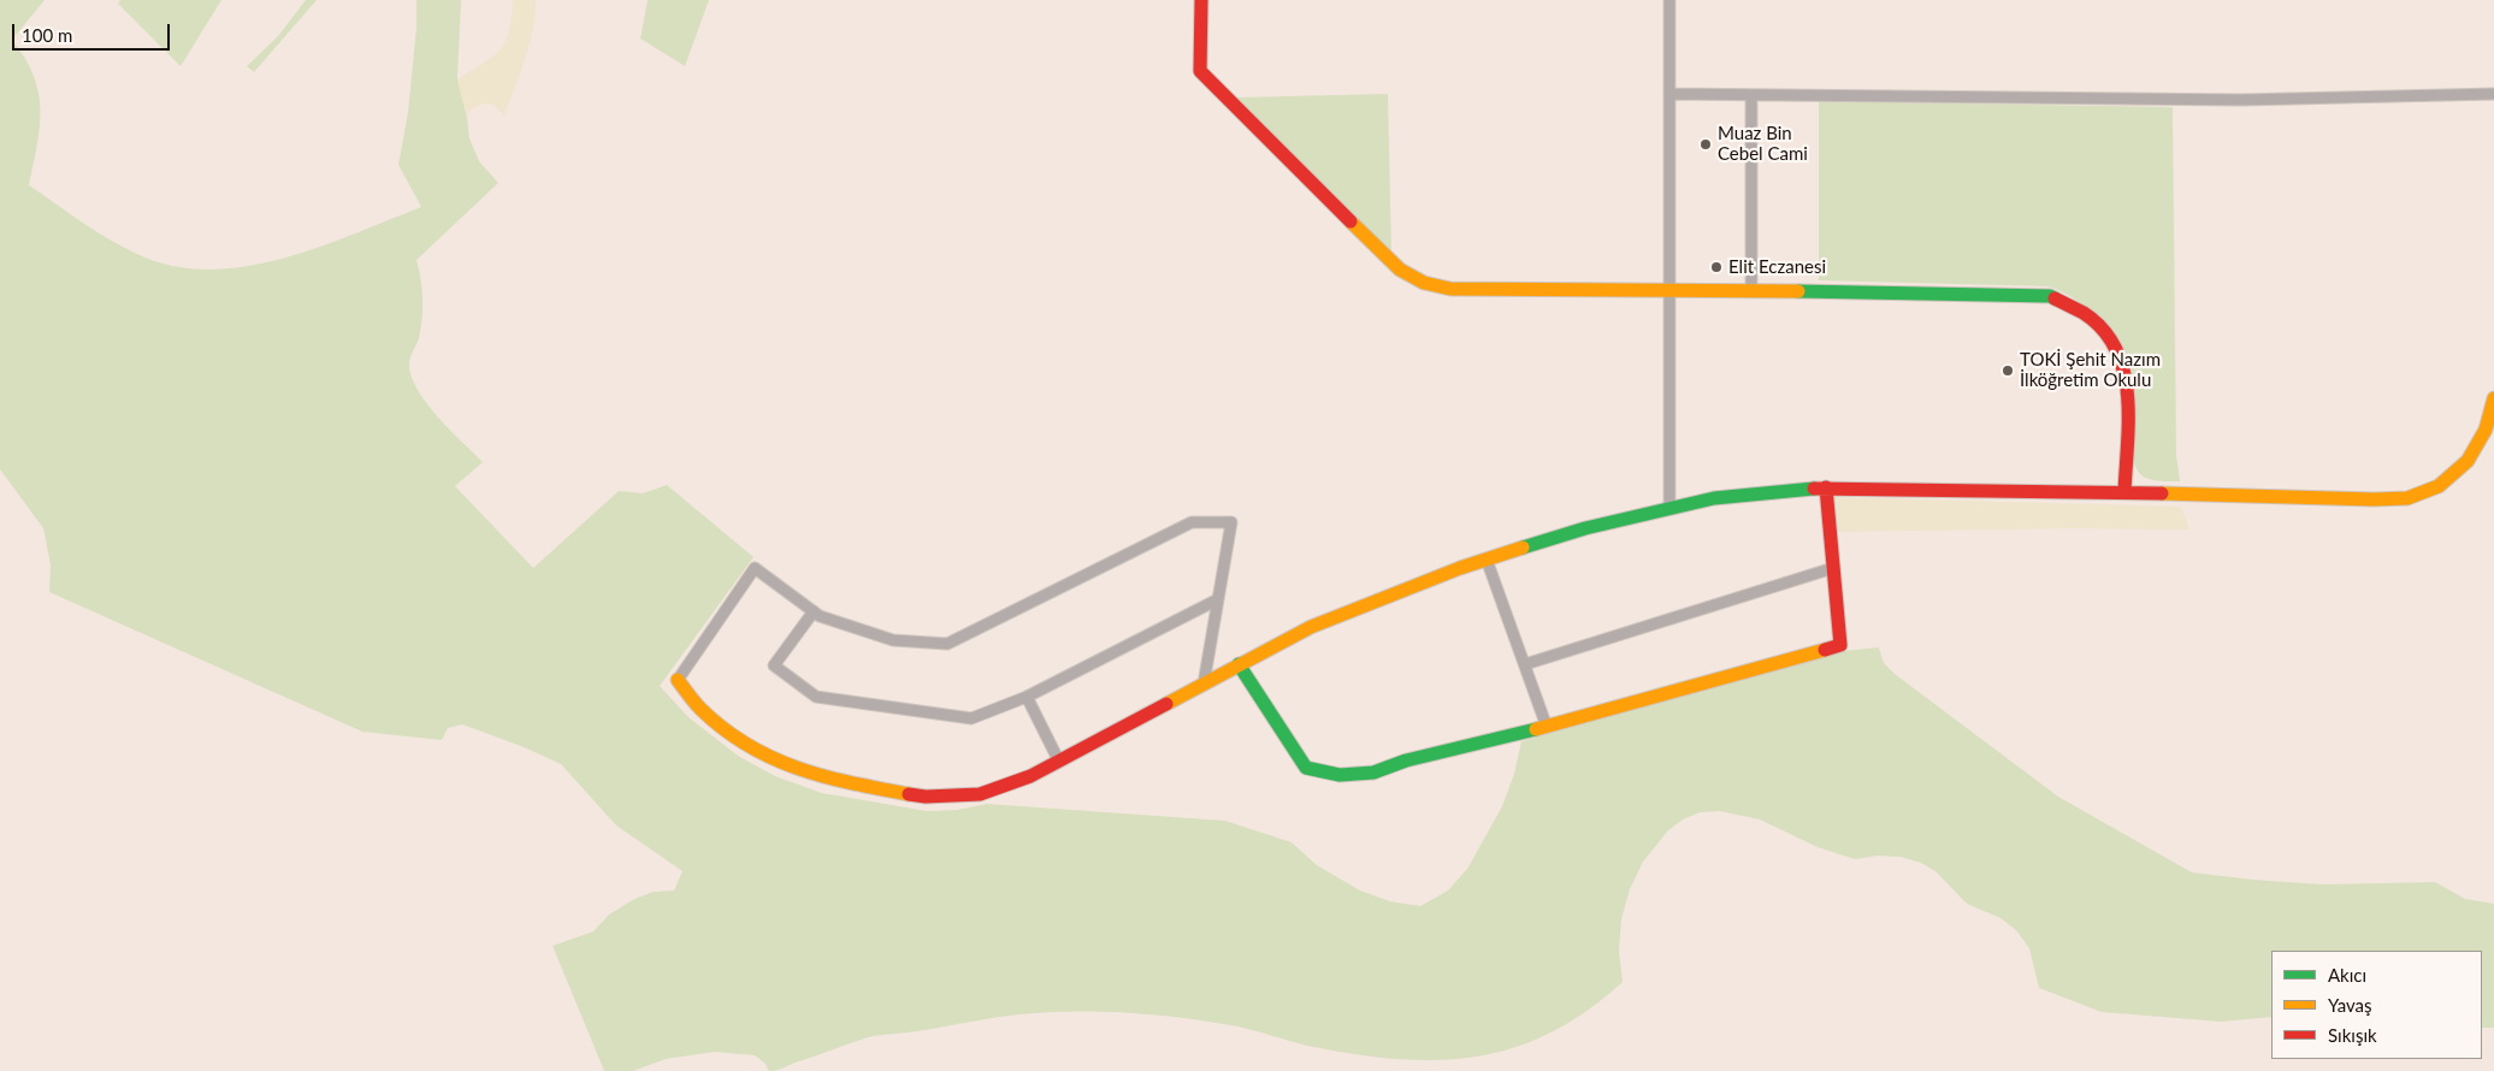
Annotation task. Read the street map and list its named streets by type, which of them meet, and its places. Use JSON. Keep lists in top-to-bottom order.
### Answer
{
  "places": ["Muaz Bin Cebel Cami", "Elit Eczanesi", "TOKİ Şehit Nazım İlköğretim Okulu"],
  "legend": ["Akıcı", "Yavaş", "Sıkışık"],
  "scale_bar": "100 m"
}
